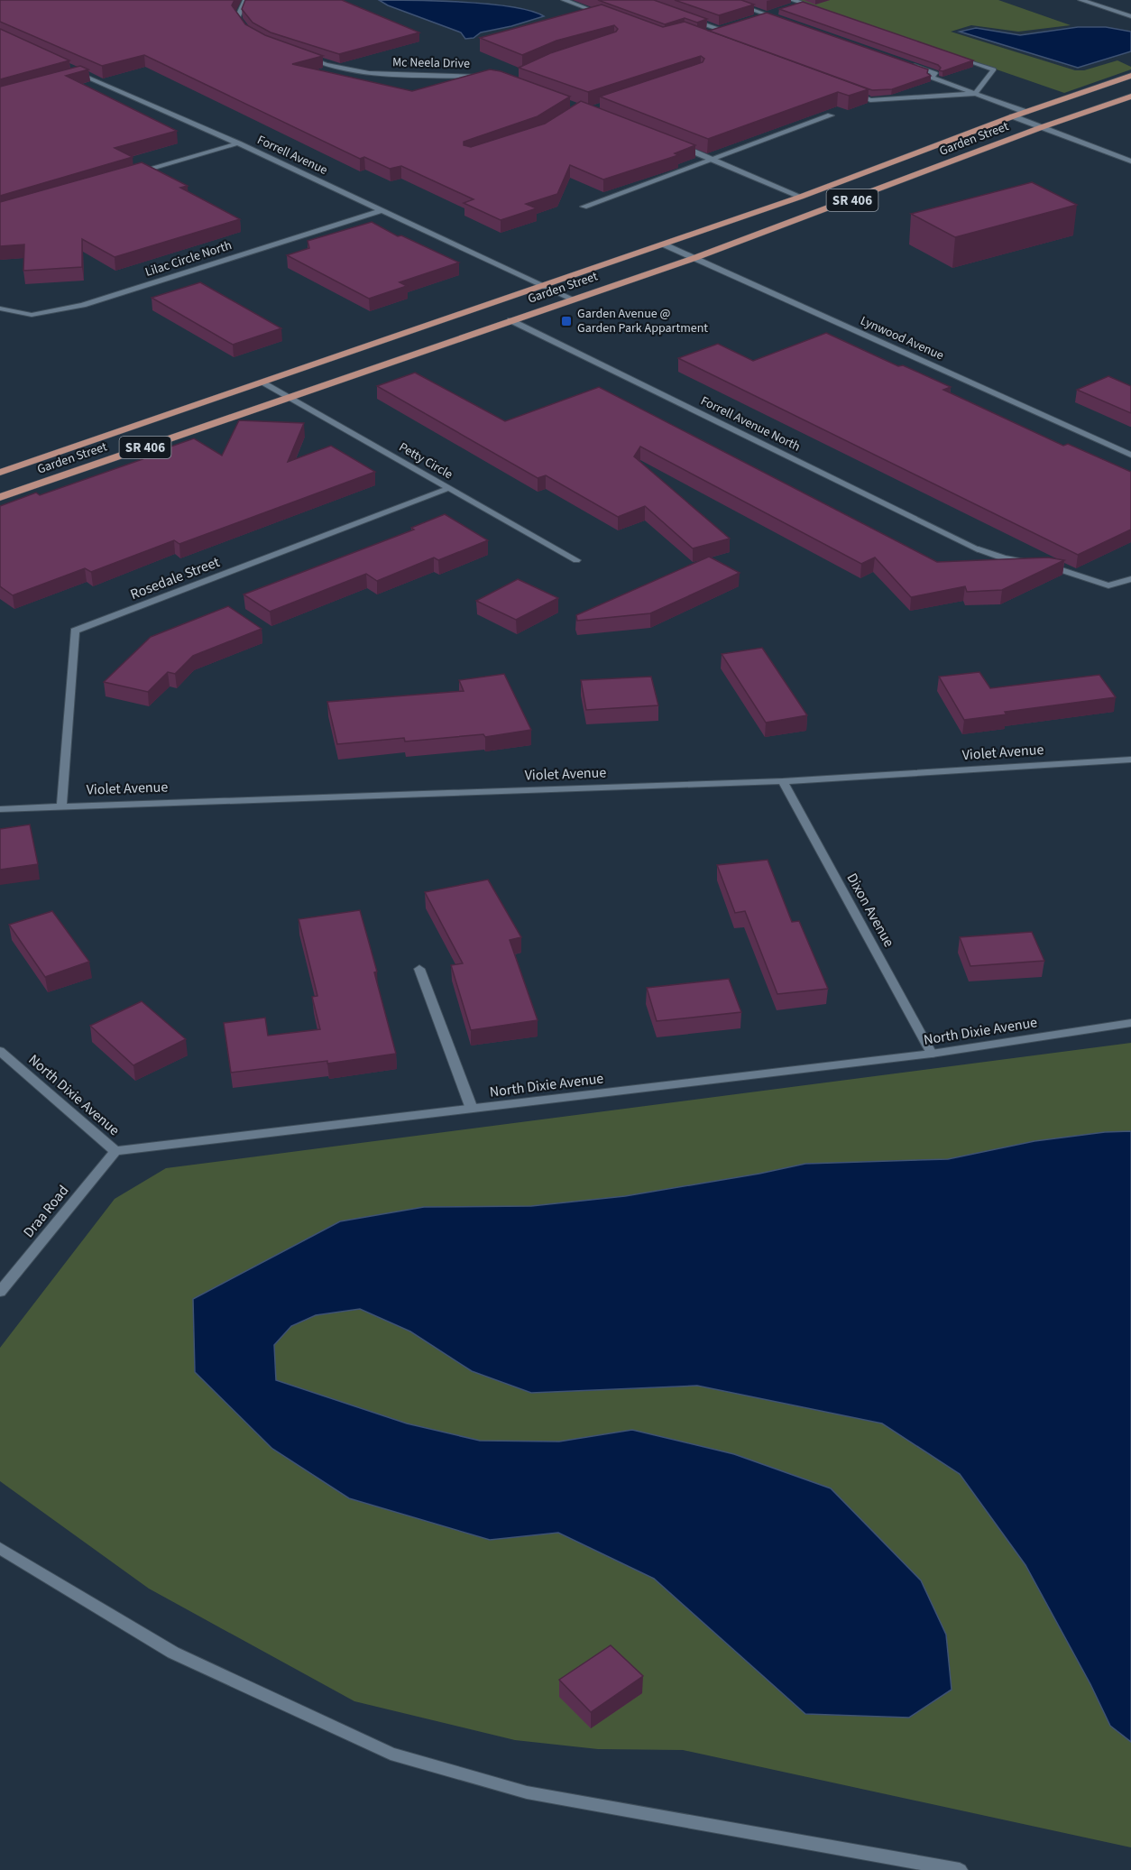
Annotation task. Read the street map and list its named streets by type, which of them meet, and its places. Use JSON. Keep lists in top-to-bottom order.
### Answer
{
  "streets": {
    "main road": ["Garden Street", "SR 406"],
    "street": [
      "Mc Neela Drive",
      "Forrell Avenue",
      "Lilac Circle North",
      "Lynwood Avenue",
      "Forrell Avenue North",
      "Petty Circle",
      "Rosedale Street",
      "Violet Avenue",
      "Dixon Avenue",
      "North Dixie Avenue",
      "Draa Road"
    ]
  },
  "crossings": [
    ["Garden Street", "Forrell Avenue"],
    ["Garden Street", "Lynwood Avenue"],
    ["Garden Street", "Forrell Avenue North"],
    ["Garden Street", "Petty Circle"],
    ["Forrell Avenue", "Lilac Circle North"],
    ["Petty Circle", "Rosedale Street"],
    ["Rosedale Street", "Violet Avenue"],
    ["Violet Avenue", "Dixon Avenue"],
    ["Dixon Avenue", "North Dixie Avenue"],
    ["North Dixie Avenue", "Draa Road"]
  ],
  "places": {
    "transit": ["Garden Avenue @ Garden Park Appartment"]
  }
}
